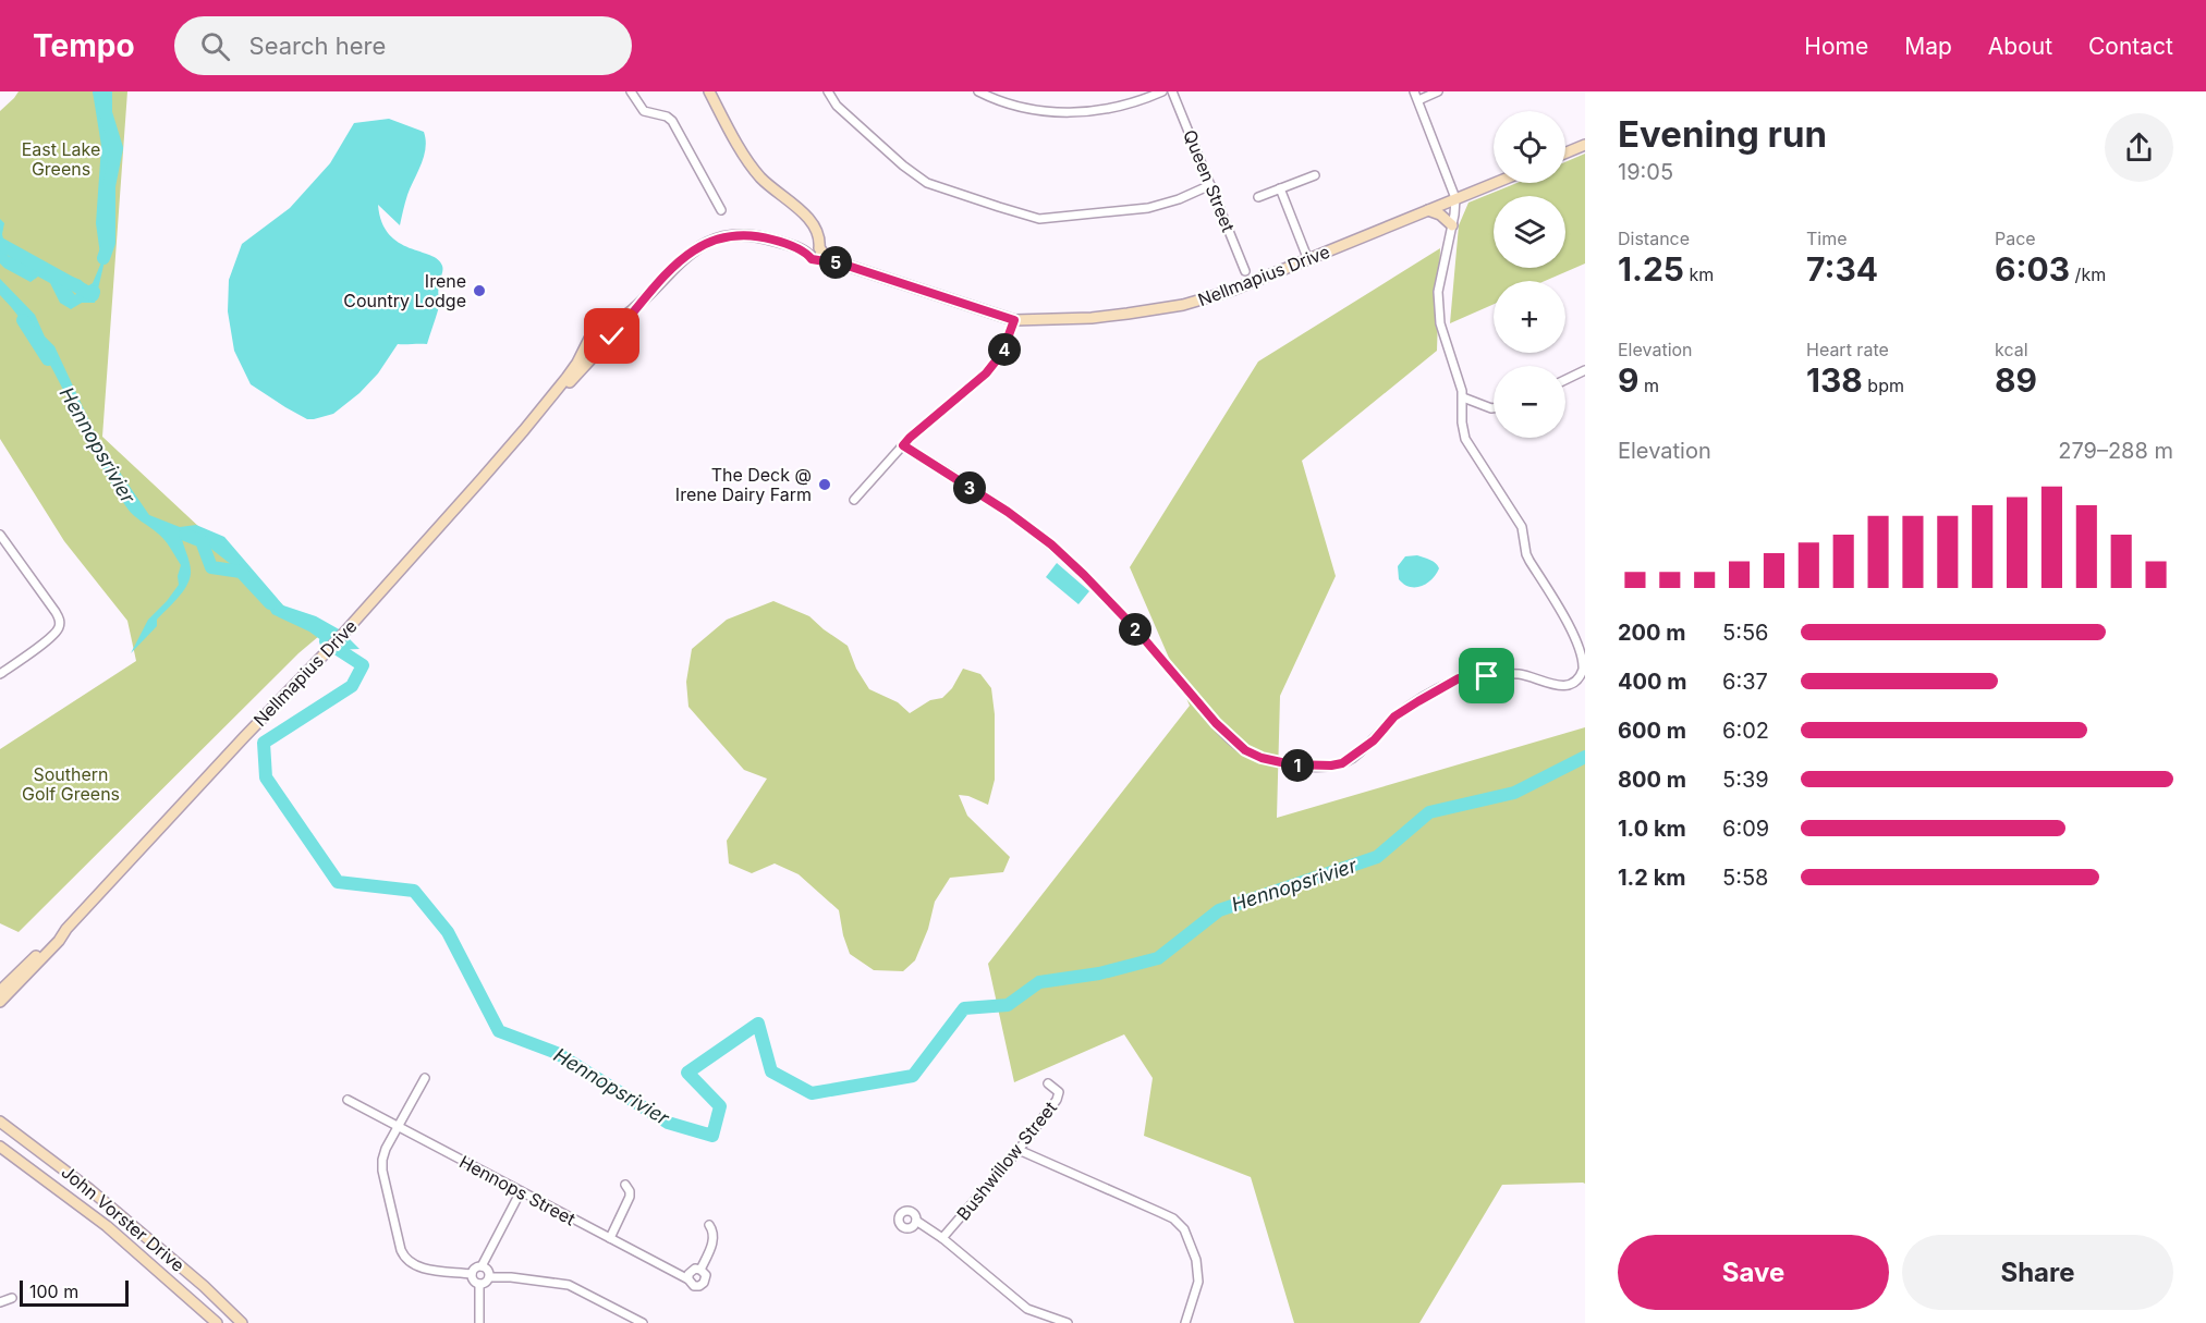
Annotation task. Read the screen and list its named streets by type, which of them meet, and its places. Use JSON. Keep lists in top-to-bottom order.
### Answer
{
  "streets": {
    "main road": ["Nellmapius Drive", "John Vorster Drive"],
    "street": ["Queen Street", "Bushwillow Street", "Hennops Street"]
  },
  "water": ["Hennopsrivier"],
  "parks": ["East Lake Greens", "Southern Golf Greens"],
  "places": ["Irene Country Lodge", "The Deck @ Irene Dairy Farm"],
  "scale_bar": "100 m",
  "page": {
    "header": "Tempo",
    "search": "Search here",
    "nav": [
      "Home",
      "Map",
      "About",
      "Contact"
    ],
    "heading": ["Evening run", "19:05"],
    "map_buttons": ["+", "−"],
    "stats": [
      ["Distance", "1.25 km"],
      ["Time", "7:34"],
      ["Pace", "6:03 /km"],
      ["Elevation", "9 m"],
      ["Heart rate", "138 bpm"],
      ["kcal", "89"]
    ],
    "pins": [
      "5",
      "4",
      "3",
      "2",
      "1"
    ],
    "chart": ["Elevation", "279–288 m"],
    "list": [
      {
        "name": "200 m",
        "note": "5:56"
      },
      {
        "name": "400 m",
        "note": "6:37"
      },
      {
        "name": "600 m",
        "note": "6:02"
      },
      {
        "name": "800 m",
        "note": "5:39"
      },
      {
        "name": "1.0 km",
        "note": "6:09"
      },
      {
        "name": "1.2 km",
        "note": "5:58"
      }
    ],
    "buttons": ["Save", "Share"],
    "scale": "100 m"
  }
}
